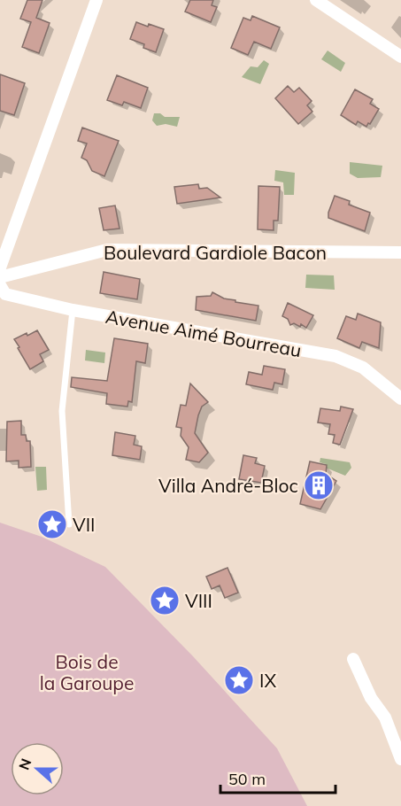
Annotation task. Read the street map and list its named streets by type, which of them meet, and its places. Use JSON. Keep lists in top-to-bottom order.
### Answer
{
  "streets": {
    "street": ["Boulevard Gardiole Bacon", "Avenue Aimé Bourreau"]
  },
  "parks": ["Bois de la Garoupe"],
  "places": {
    "building": ["Villa André-Bloc"],
    "place": ["VII", "VIII", "IX"]
  },
  "scale_bar": "50 m",
  "north": "left"
}
